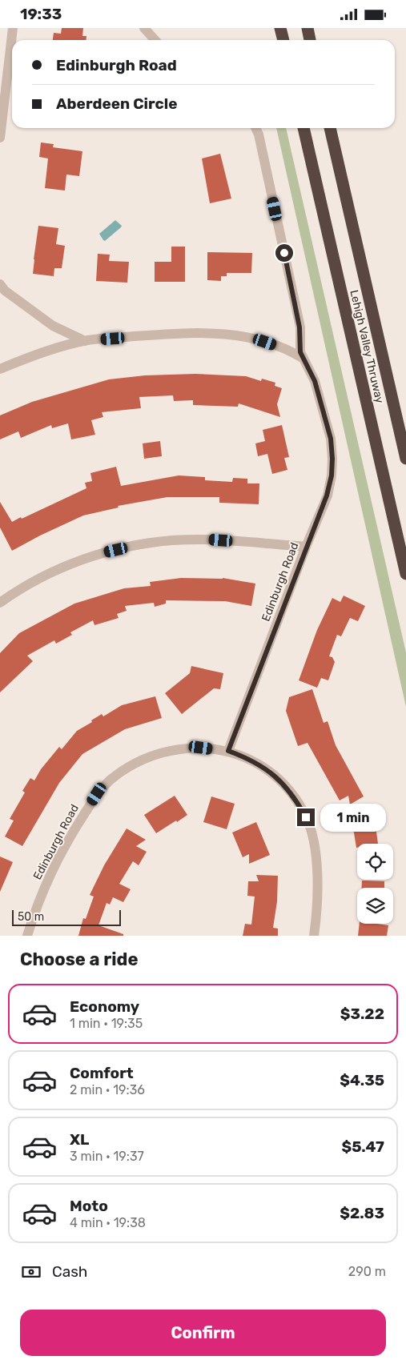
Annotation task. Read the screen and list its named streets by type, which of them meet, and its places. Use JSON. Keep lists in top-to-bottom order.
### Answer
{
  "streets": {
    "highway": ["Lehigh Valley Thruway"],
    "street": ["Edinburgh Road"]
  },
  "scale_bar": "50 m",
  "page": {
    "status": "19:33",
    "banner": ["Edinburgh Road", "Aberdeen Circle"],
    "bubble": "1 min",
    "scale": "50 m",
    "heading": "Choose a ride",
    "list": [
      {
        "name": "Economy",
        "note": "1 min · 19:35",
        "value": "$3.22"
      },
      {
        "name": "Comfort",
        "note": "2 min · 19:36",
        "value": "$4.35"
      },
      {
        "name": "XL",
        "note": "3 min · 19:37",
        "value": "$5.47"
      },
      {
        "name": "Moto",
        "note": "4 min · 19:38",
        "value": "$2.83"
      }
    ],
    "pay": ["Cash", "290 m"],
    "buttons": "Confirm"
  }
}
